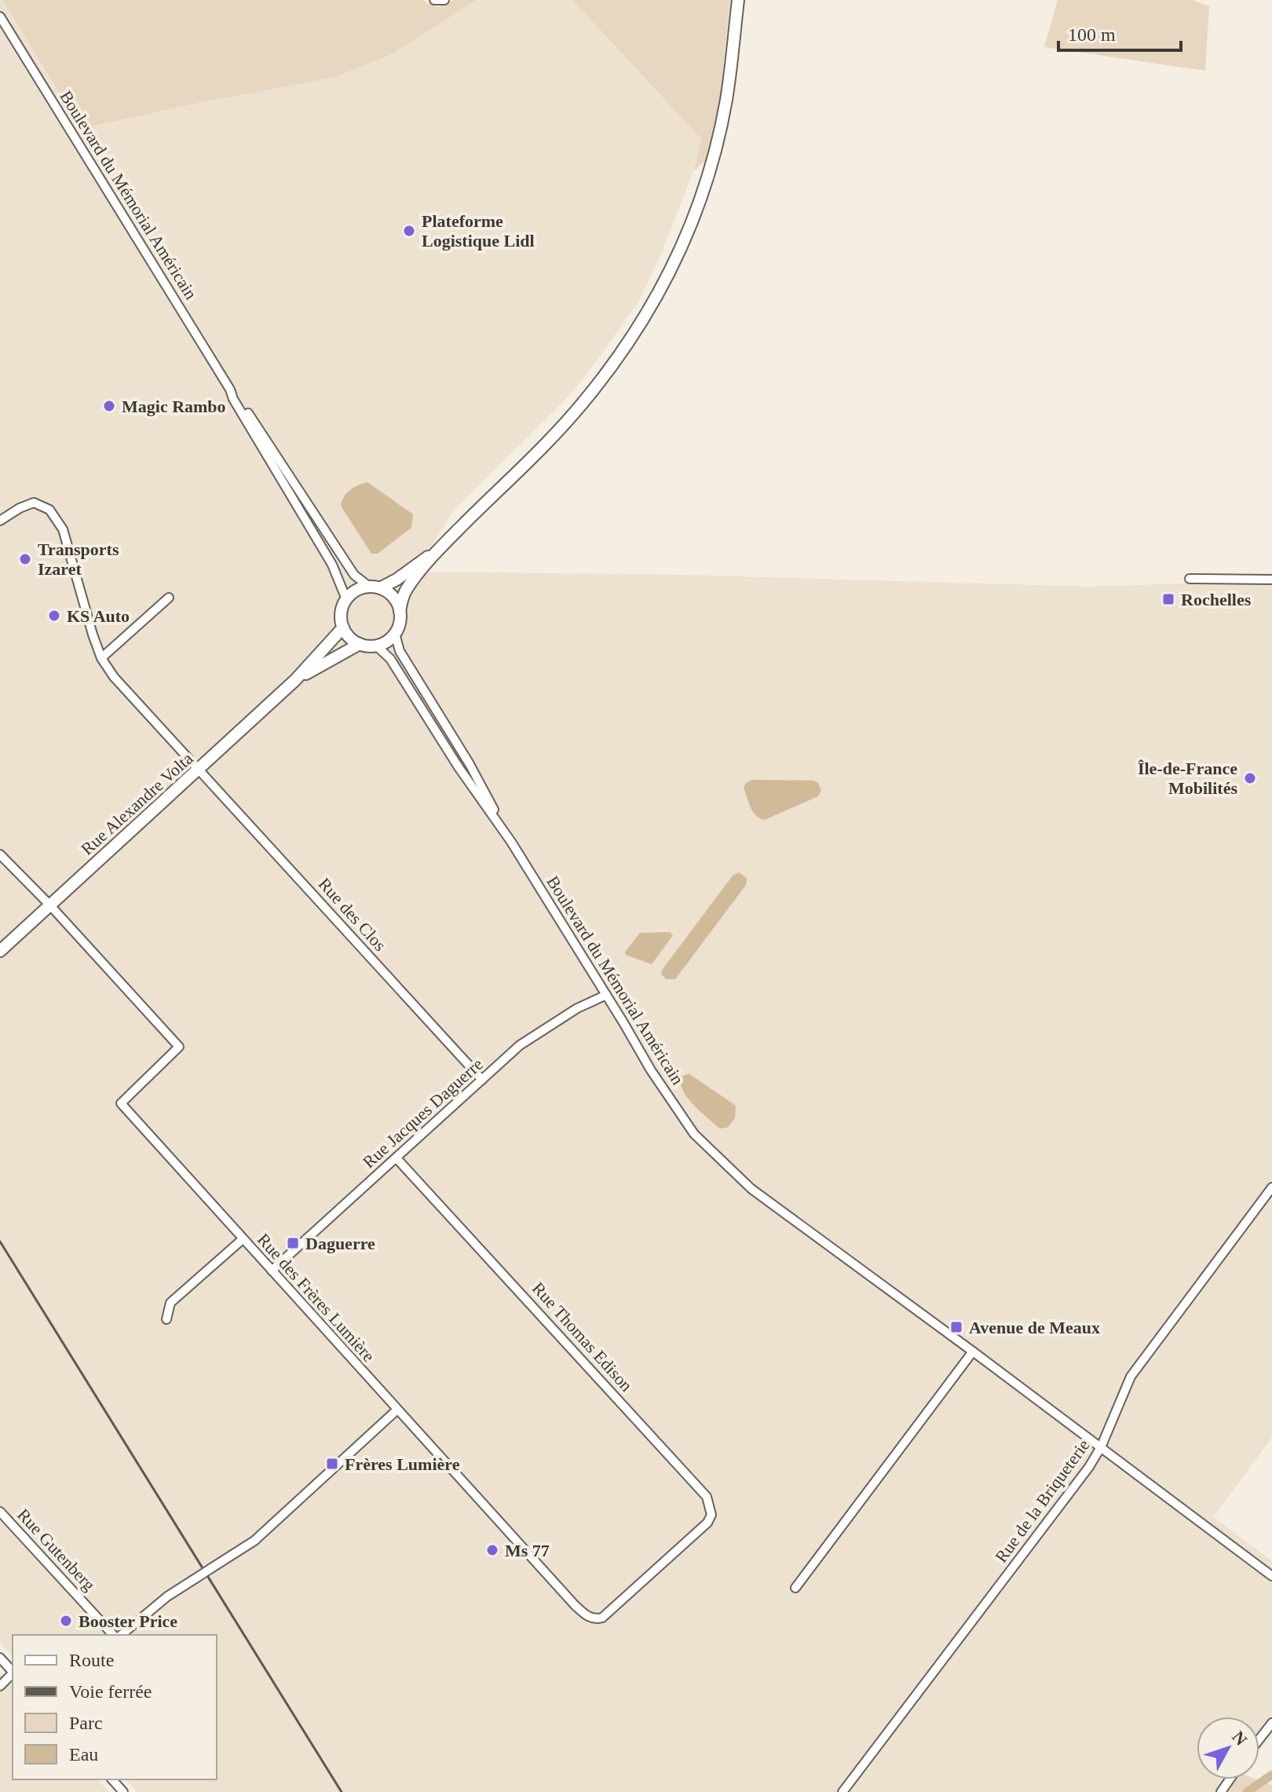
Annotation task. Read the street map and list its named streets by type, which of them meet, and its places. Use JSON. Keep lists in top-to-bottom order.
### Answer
{
  "streets": {
    "main road": ["Rue Alexandre Volta"],
    "street": [
      "Boulevard du Mémorial Américain",
      "Rue des Clos",
      "Rue Jacques Daguerre",
      "Rue des Frères Lumière",
      "Rue Thomas Edison",
      "Rue de la Briqueterie",
      "Rue Gutenberg"
    ]
  },
  "crossings": [
    ["Boulevard du Mémorial Américain", "Rue Alexandre Volta"],
    ["Boulevard du Mémorial Américain", "Rue Jacques Daguerre"],
    ["Rue Alexandre Volta", "Rue des Clos"],
    ["Rue Alexandre Volta", "Rue des Frères Lumière"],
    ["Rue des Clos", "Rue Jacques Daguerre"],
    ["Rue Jacques Daguerre", "Rue des Frères Lumière"],
    ["Rue Jacques Daguerre", "Rue Thomas Edison"],
    ["Rue des Frères Lumière", "Rue Thomas Edison"]
  ],
  "places": {
    "other": [
      "Plateforme Logistique Lidl",
      "Magic Rambo",
      "Transports Izaret",
      "KS Auto",
      "Île-de-France Mobilités",
      "Ms 77",
      "Booster Price"
    ],
    "transit": [
      "Rochelles",
      "Daguerre",
      "Avenue de Meaux",
      "Frères Lumière"
    ]
  },
  "legend": [
    "Route",
    "Voie ferrée",
    "Parc",
    "Eau"
  ],
  "scale_bar": "100 m",
  "north": "top right"
}
